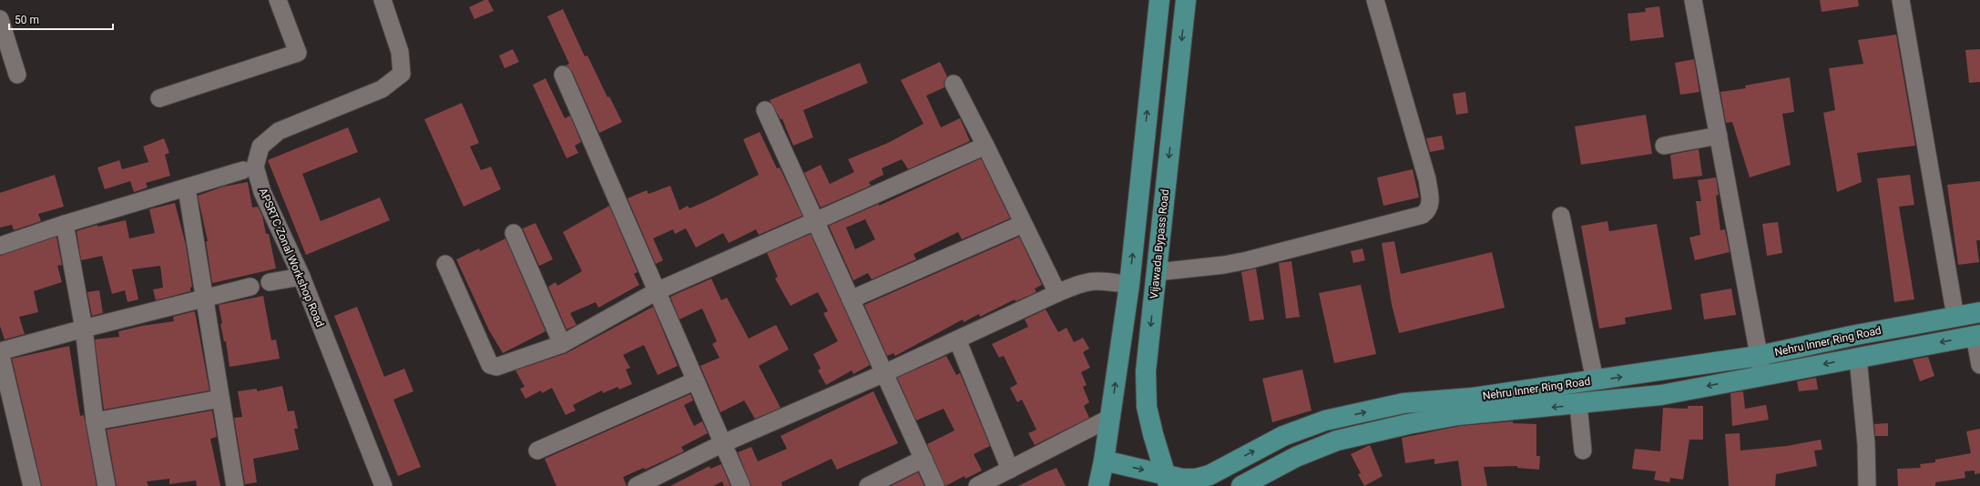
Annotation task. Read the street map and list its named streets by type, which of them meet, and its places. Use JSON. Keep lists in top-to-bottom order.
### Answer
{
  "streets": {
    "main road": ["Vijawada Bypass Road", "Nehru Inner Ring Road"],
    "street": ["APSRTC Zonal Workshop Road"]
  },
  "crossings": [
    ["Vijawada Bypass Road", "Nehru Inner Ring Road"]
  ],
  "scale_bar": "50 m"
}
